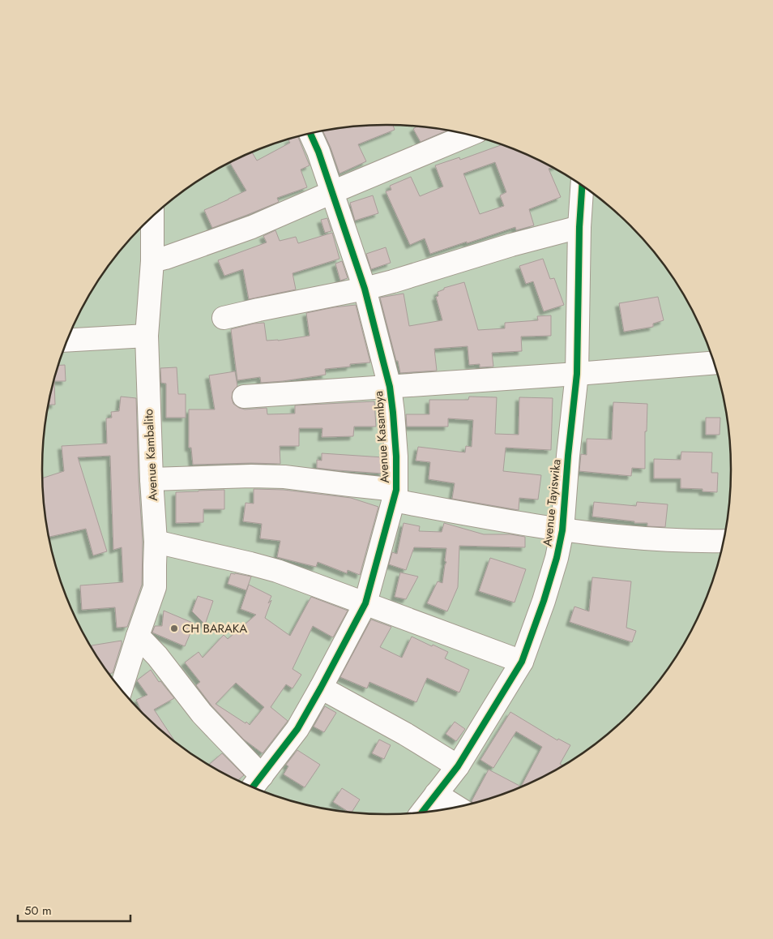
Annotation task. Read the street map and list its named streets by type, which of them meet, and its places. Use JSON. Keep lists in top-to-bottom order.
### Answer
{
  "streets": {
    "street": ["Avenue Kasambya", "Avenue Kambalito", "Avenue Tayiswika"]
  },
  "places": ["CH BARAKA"],
  "scale_bar": "50 m"
}
